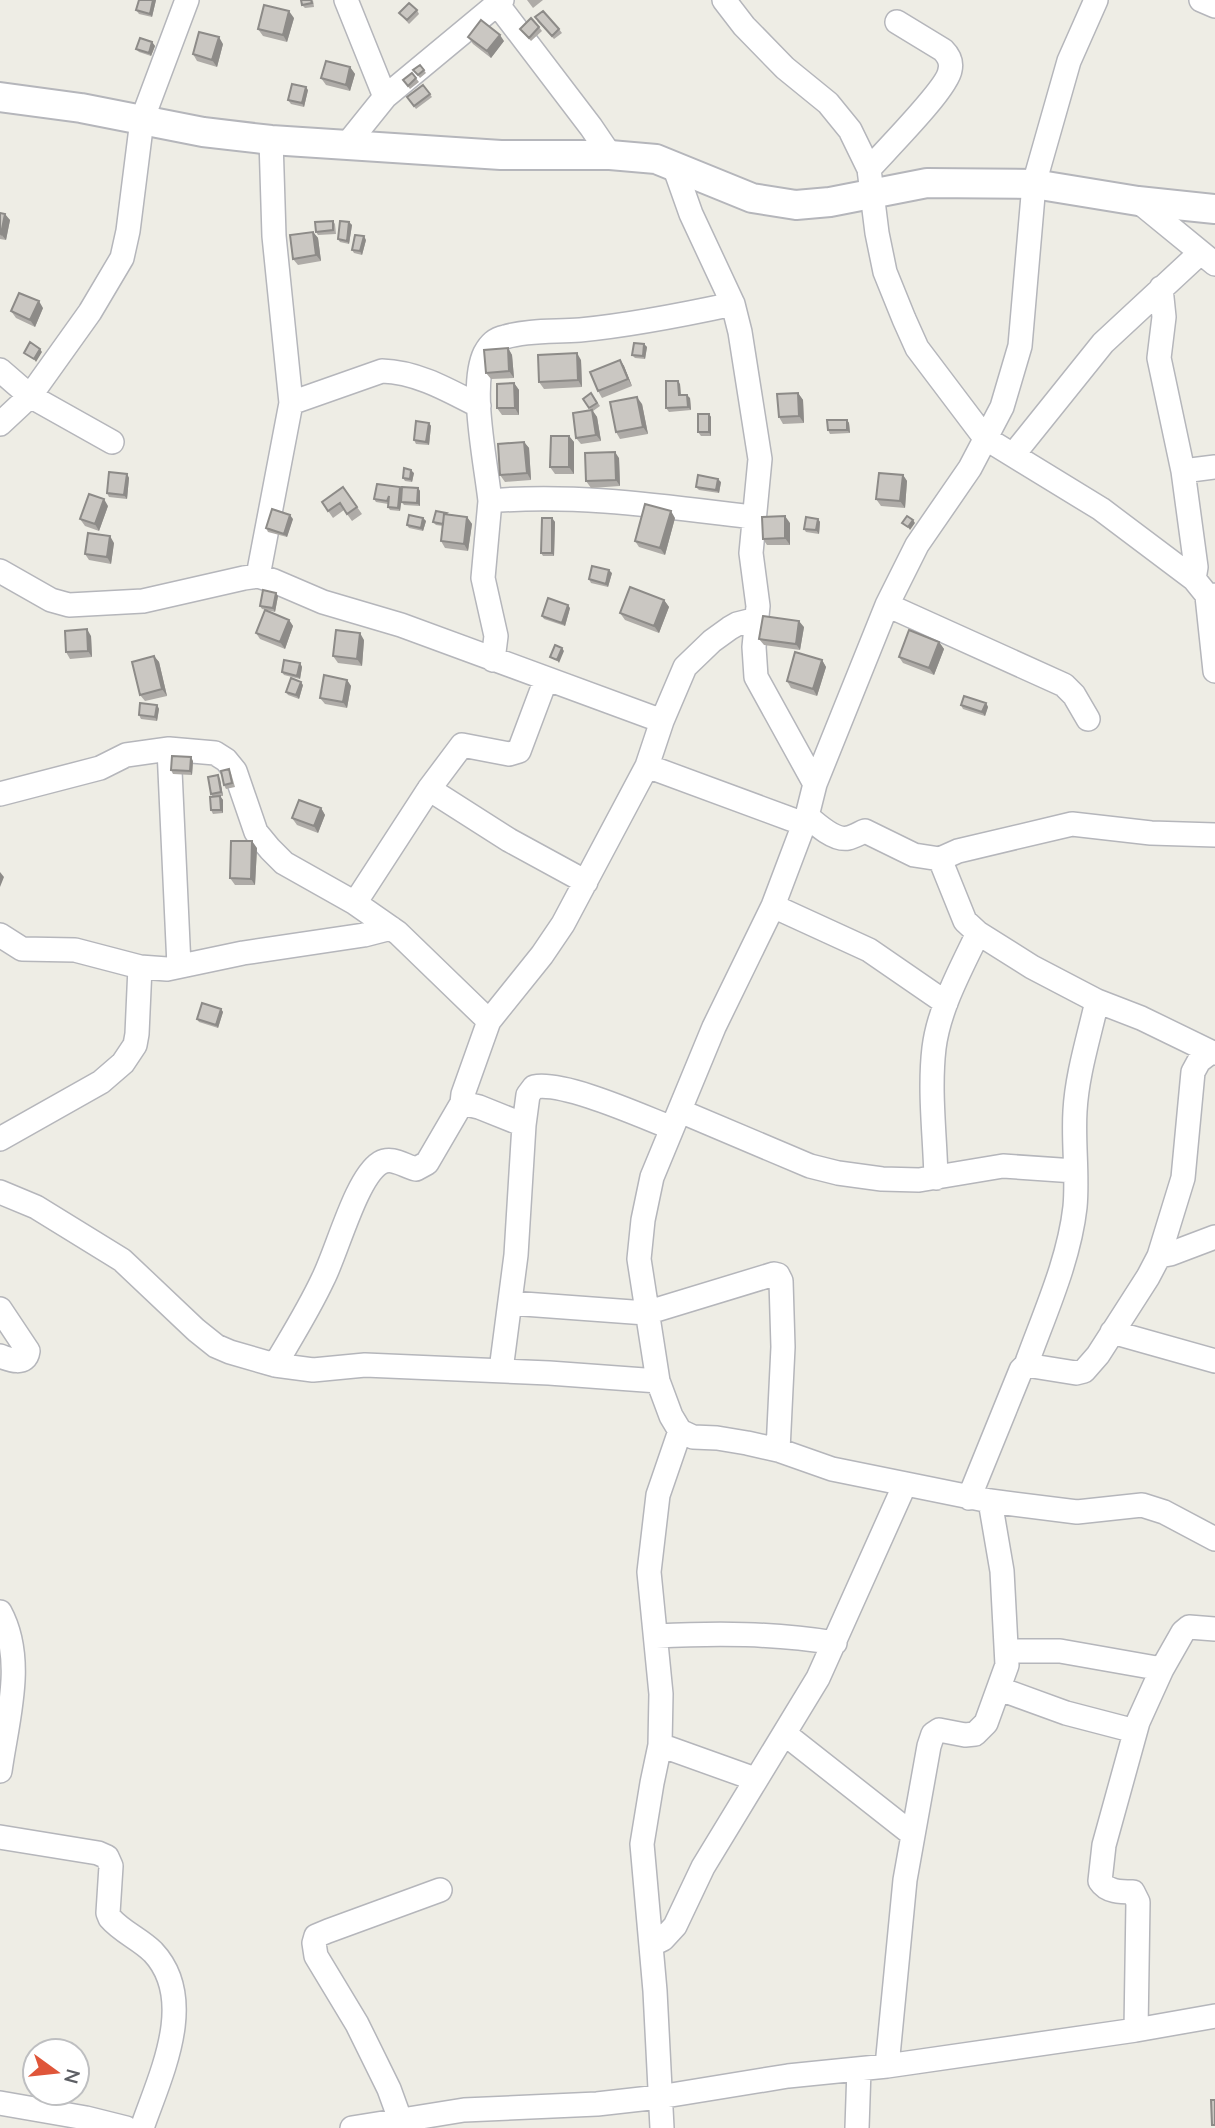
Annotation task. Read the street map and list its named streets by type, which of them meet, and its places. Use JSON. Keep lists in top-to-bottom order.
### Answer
{
  "north": "right"
}
